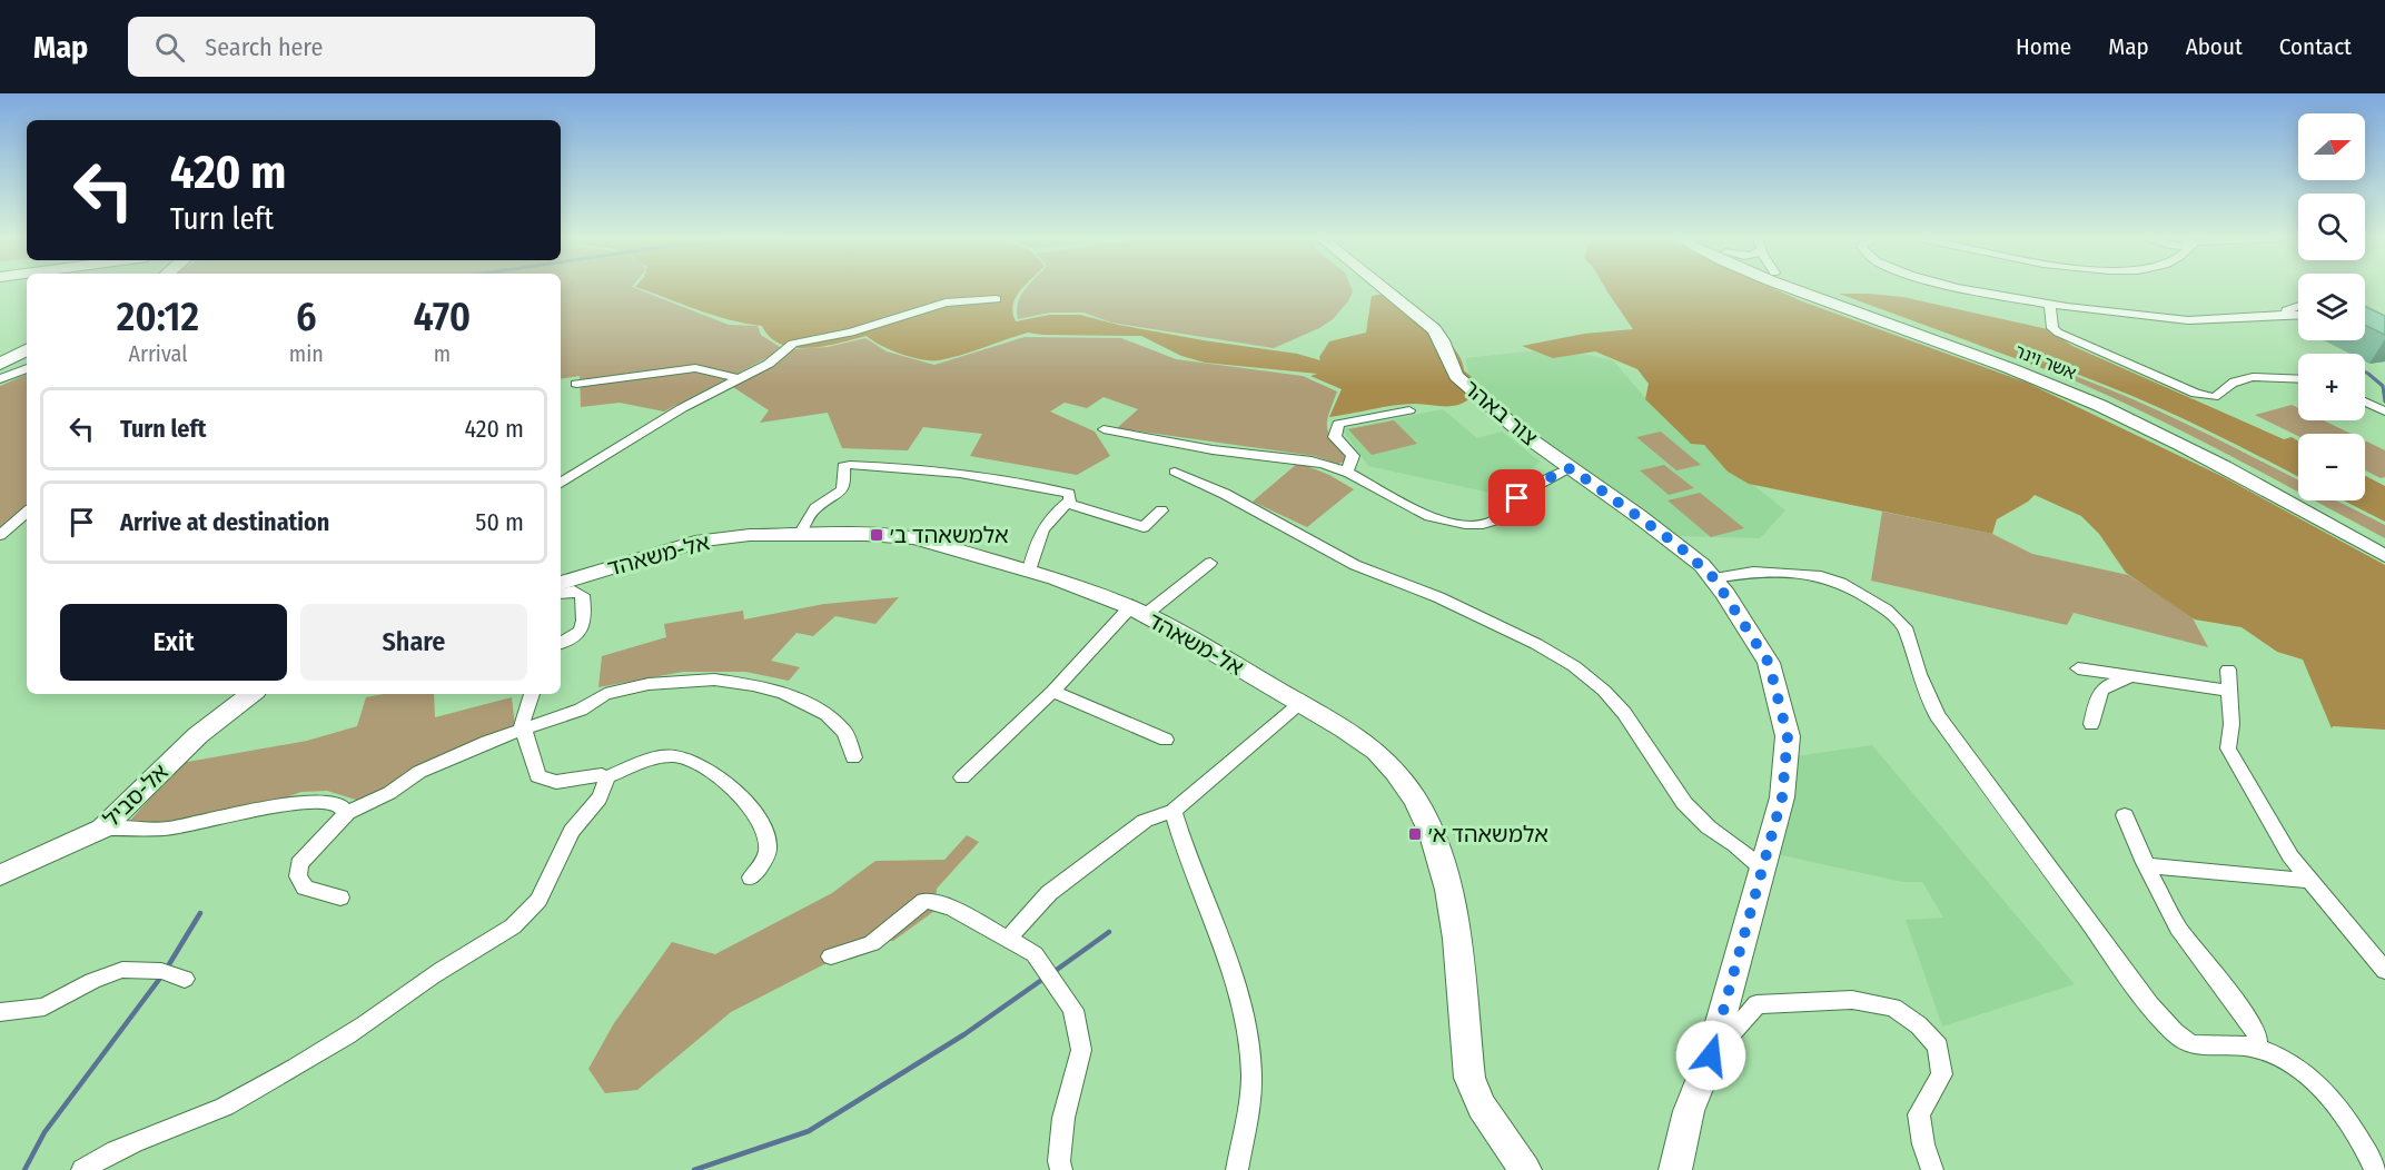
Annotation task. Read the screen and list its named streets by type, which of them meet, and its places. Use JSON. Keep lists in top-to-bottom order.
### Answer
{
  "streets": {
    "street": [
      "אשר וינר",
      "צור באהר",
      "אל-משאהד",
      "אל-סביל"
    ]
  },
  "places": {
    "transit": ["אלמשאהד ב׳", "אלמשאהד א׳"]
  },
  "north": "right",
  "page": {
    "header": "Map",
    "search": "Search here",
    "nav": [
      "Home",
      "Map",
      "About",
      "Contact"
    ],
    "map_buttons": ["+", "−"],
    "turn": ["420 m", "Turn left"],
    "eta": [
      "20:12",
      "Arrival",
      "6",
      "min",
      "470",
      "m"
    ],
    "list": [
      {
        "name": "Turn left",
        "value": "420 m"
      },
      {
        "name": "Arrive at destination",
        "value": "50 m"
      }
    ],
    "buttons": ["Exit", "Share"]
  }
}
